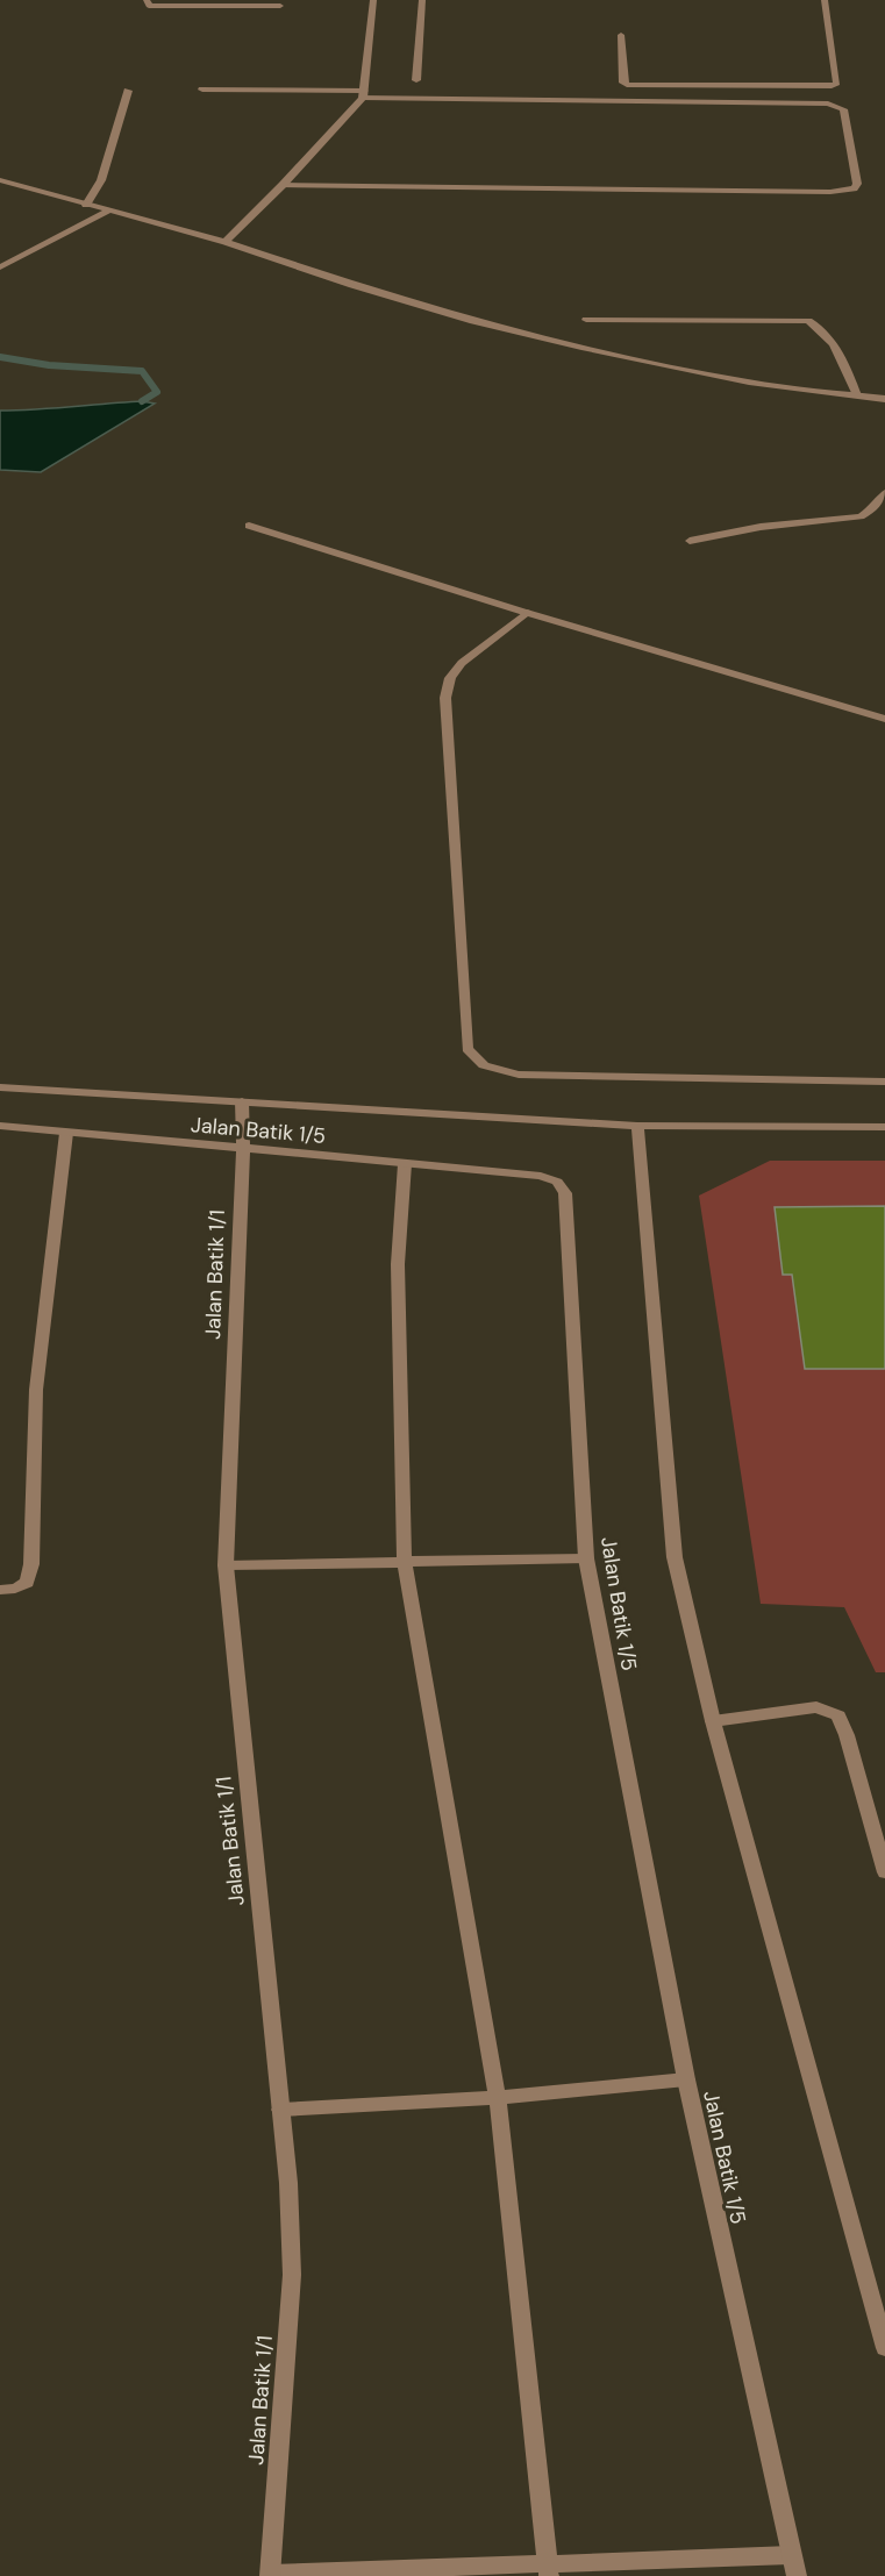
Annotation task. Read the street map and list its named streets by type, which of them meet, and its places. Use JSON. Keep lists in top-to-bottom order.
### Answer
{
  "streets": {
    "street": ["Jalan Batik 1/5", "Jalan Batik 1/1"]
  },
  "crossings": [
    ["Jalan Batik 1/5", "Jalan Batik 1/1"]
  ]
}
